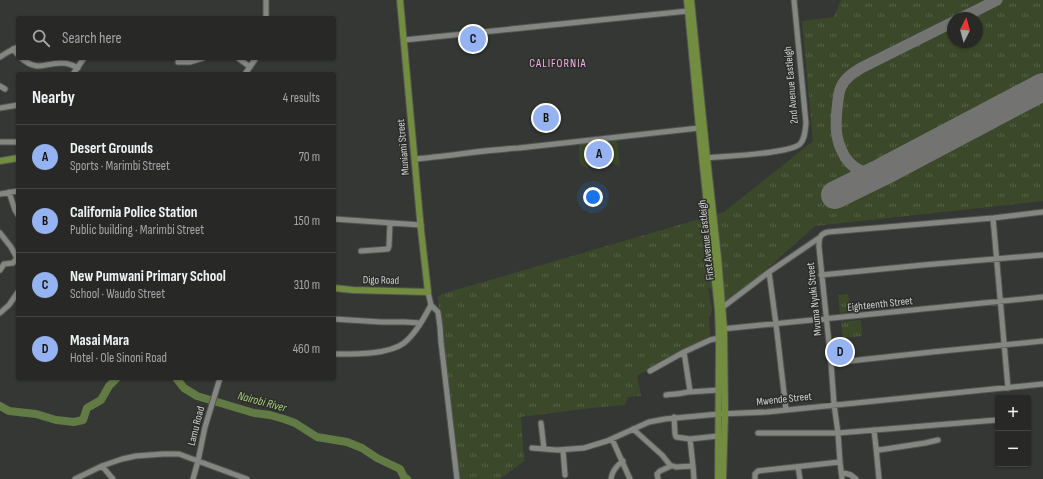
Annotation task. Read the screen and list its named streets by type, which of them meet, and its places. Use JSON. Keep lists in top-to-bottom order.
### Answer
{
  "streets": {
    "main road": ["Muniami Street", "First Avenue Eastleigh", "Digo Road"],
    "street": [
      "2nd Avenue Eastleigh",
      "Mvuma Nyuki Street",
      "Eighteenth Street",
      "Mwende Street",
      "Lamu Road"
    ]
  },
  "crossings": [
    ["2nd Avenue Eastleigh", "First Avenue Eastleigh"],
    ["Muniami Street", "Digo Road"],
    ["First Avenue Eastleigh", "Eighteenth Street"],
    ["First Avenue Eastleigh", "Mwende Street"],
    ["Mvuma Nyuki Street", "Eighteenth Street"],
    ["Mvuma Nyuki Street", "Mwende Street"]
  ],
  "districts": ["CALIFORNIA"],
  "water": ["Nairobi River"],
  "north": "top",
  "page": {
    "search": "Search here",
    "pins": [
      "C",
      "B",
      "A",
      "D"
    ],
    "heading": ["Nearby", "4 results"],
    "list": [
      {
        "mark": "A",
        "name": "Desert Grounds",
        "note": "Sports · Marimbi Street",
        "value": "70 m"
      },
      {
        "mark": "B",
        "name": "California Police Station",
        "note": "Public building · Marimbi Street",
        "value": "150 m"
      },
      {
        "mark": "C",
        "name": "New Pumwani Primary School",
        "note": "School · Waudo Street",
        "value": "310 m"
      },
      {
        "mark": "D",
        "name": "Masai Mara",
        "note": "Hotel · Ole Sinoni Road",
        "value": "460 m"
      }
    ],
    "map_buttons": ["+", "−"]
  }
}
